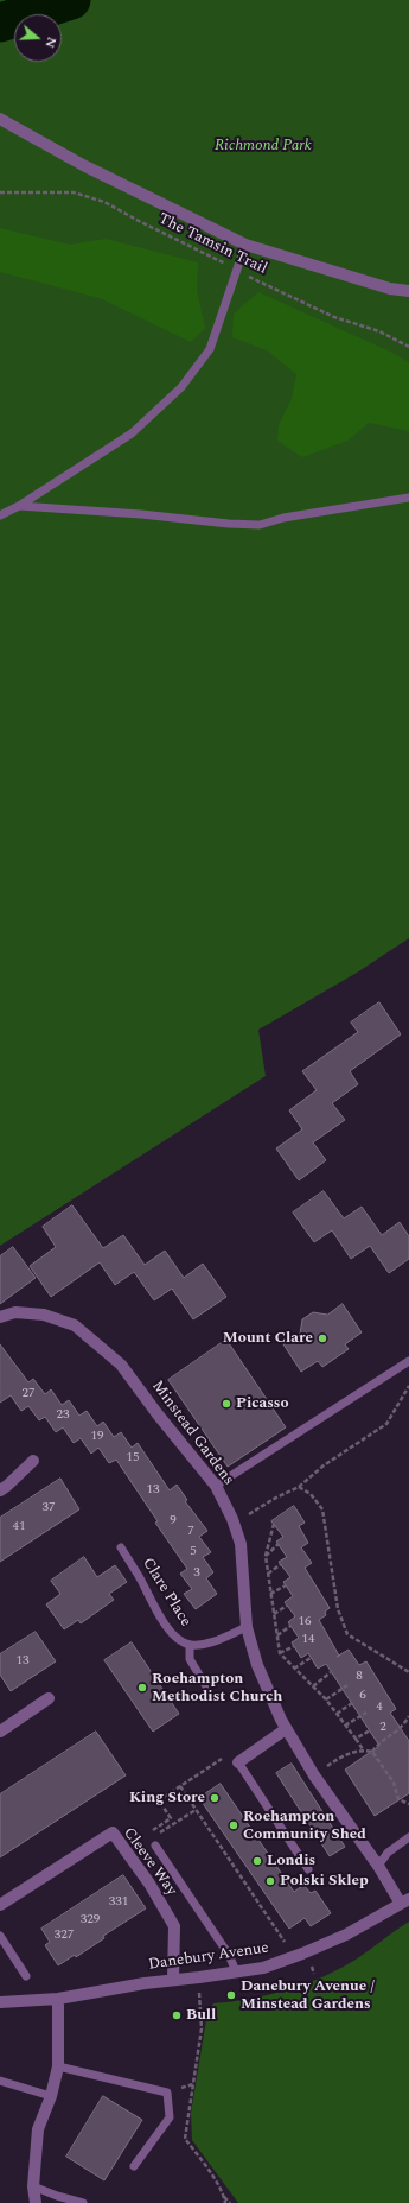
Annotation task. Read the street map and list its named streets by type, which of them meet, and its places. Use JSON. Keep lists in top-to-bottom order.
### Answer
{
  "streets": {
    "street": ["Minstead Gardens", "Cleeve Way", "Danebury Avenue"],
    "lane": ["Clare Place"],
    "path": ["The Tamsin Trail"]
  },
  "crossings": [
    ["Minstead Gardens", "Clare Place"],
    ["Minstead Gardens", "Danebury Avenue"],
    ["Cleeve Way", "Danebury Avenue"]
  ],
  "parks": ["Richmond Park"],
  "places": [
    "Mount Clare",
    "Picasso",
    "Roehampton Methodist Church",
    "King Store",
    "Roehampton Community Shed",
    "Londis",
    "Polski Sklep",
    "Danebury Avenue / Minstead Gardens",
    "Bull"
  ],
  "house_numbers": [
    "27",
    "23",
    "19",
    "15",
    "13",
    "37",
    "9",
    "41",
    "7",
    "5",
    "3",
    "16",
    "14",
    "13",
    "8",
    "6",
    "4",
    "2",
    "331",
    "329",
    "327"
  ],
  "north": "right"
}
